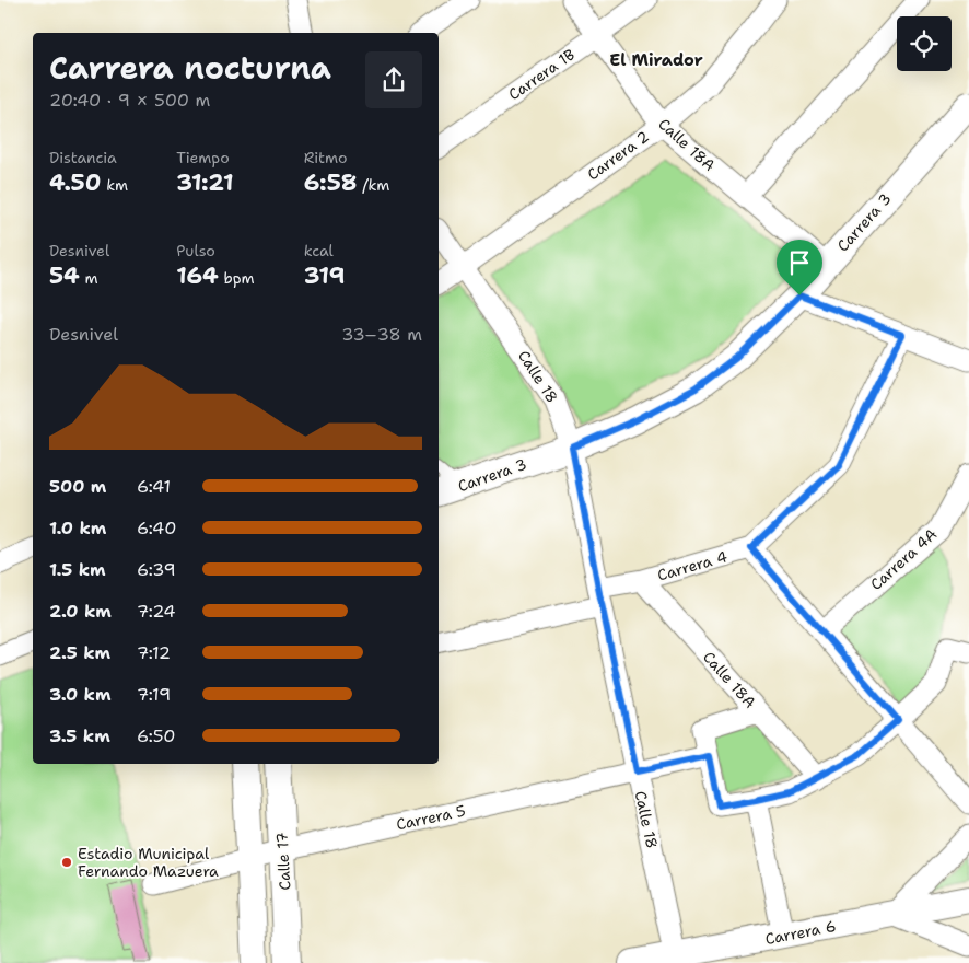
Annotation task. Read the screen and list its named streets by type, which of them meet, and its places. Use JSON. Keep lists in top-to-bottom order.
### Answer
{
  "streets": {
    "street": [
      "Carrera 1B",
      "Calle 18A",
      "Carrera 2",
      "Carrera 3",
      "Calle 18",
      "Carrera 4A",
      "Carrera 4",
      "Carrera 5",
      "Calle 17",
      "Carrera 6"
    ]
  },
  "crossings": [
    ["Carrera 1B", "Calle 18A"],
    ["Calle 18A", "Carrera 2"],
    ["Calle 18A", "Carrera 3"],
    ["Calle 18A", "Carrera 4"],
    ["Carrera 2", "Calle 18"],
    ["Carrera 3", "Calle 18"],
    ["Calle 18", "Carrera 4"],
    ["Calle 18", "Carrera 5"],
    ["Calle 18", "Carrera 6"],
    ["Carrera 5", "Calle 17"]
  ],
  "districts": ["El Mirador"],
  "places": ["Estadio Municipal Fernando Mazuera"],
  "page": {
    "heading": ["Carrera nocturna", "20:40 · 9 × 500 m"],
    "stats": [
      ["Distancia", "4.50 km"],
      ["Tiempo", "31:21"],
      ["Ritmo", "6:58 /km"],
      ["Desnivel", "54 m"],
      ["Pulso", "164 bpm"],
      ["kcal", "319"]
    ],
    "chart": ["Desnivel", "33–38 m"],
    "list": [
      {
        "name": "500 m",
        "note": "6:41"
      },
      {
        "name": "1.0 km",
        "note": "6:40"
      },
      {
        "name": "1.5 km",
        "note": "6:39"
      },
      {
        "name": "2.0 km",
        "note": "7:24"
      },
      {
        "name": "2.5 km",
        "note": "7:12"
      },
      {
        "name": "3.0 km",
        "note": "7:19"
      },
      {
        "name": "3.5 km",
        "note": "6:50"
      }
    ]
  }
}
